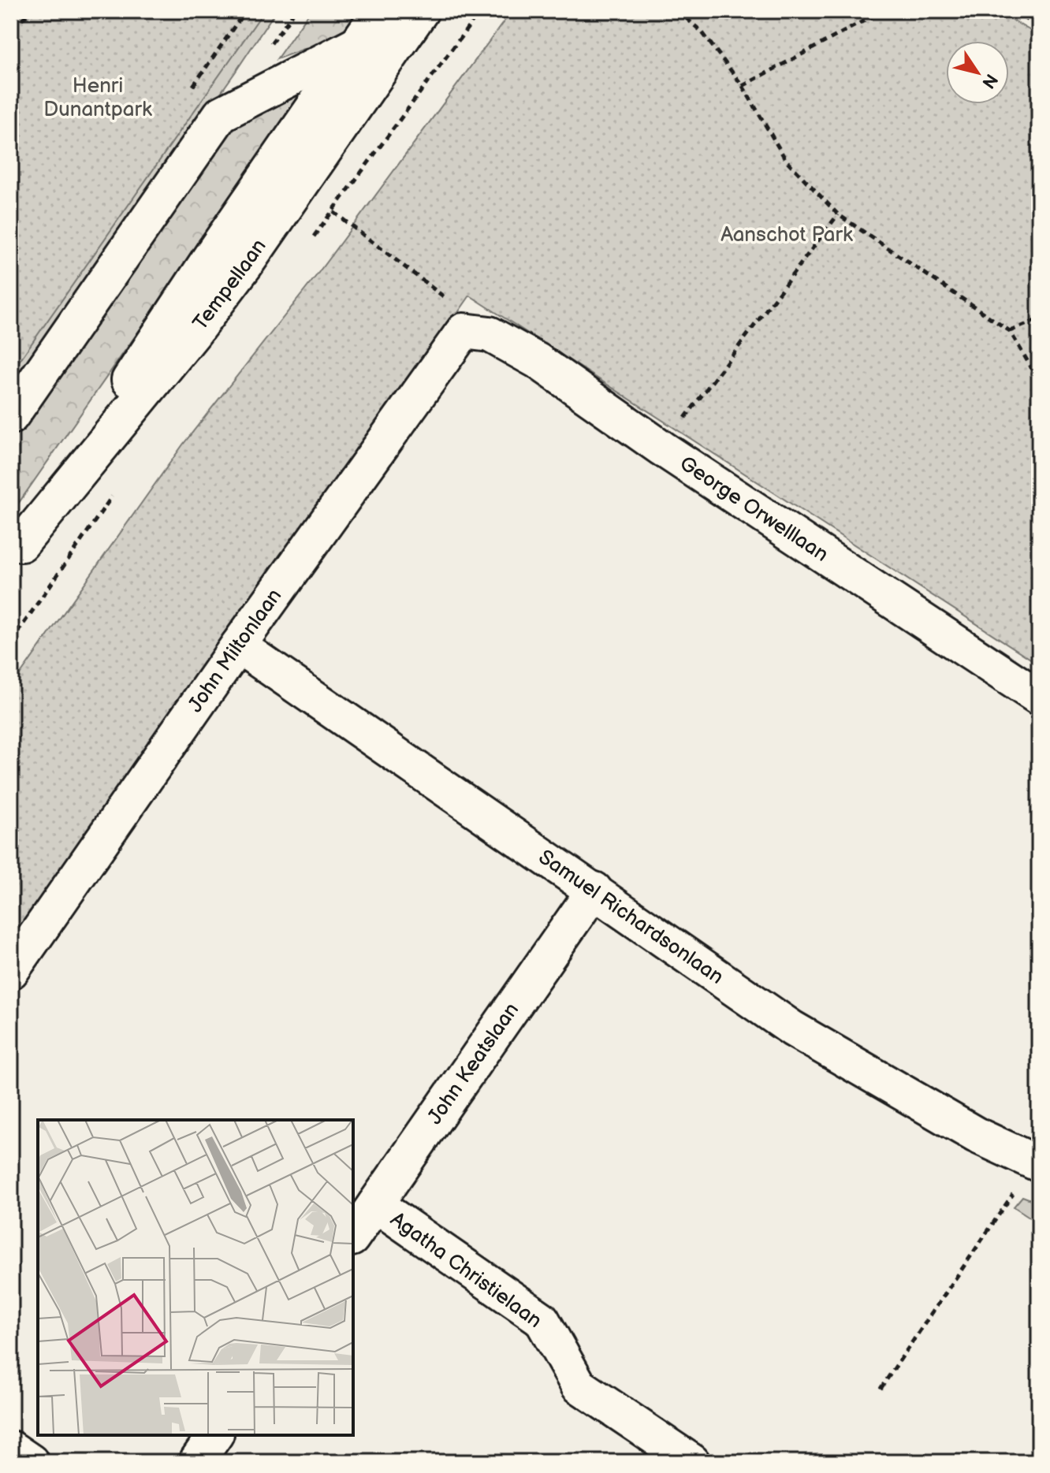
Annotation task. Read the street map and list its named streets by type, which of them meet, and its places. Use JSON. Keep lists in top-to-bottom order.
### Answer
{
  "streets": {
    "street": [
      "Tempellaan",
      "George Orwelllaan",
      "John Miltonlaan",
      "Samuel Richardsonlaan",
      "John Keatslaan",
      "Agatha Christielaan"
    ]
  },
  "crossings": [
    ["George Orwelllaan", "John Miltonlaan"],
    ["John Miltonlaan", "Samuel Richardsonlaan"],
    ["Samuel Richardsonlaan", "John Keatslaan"],
    ["John Keatslaan", "Agatha Christielaan"]
  ],
  "parks": ["Henri Dunantpark", "Aanschot Park"],
  "north": "bottom right"
}
